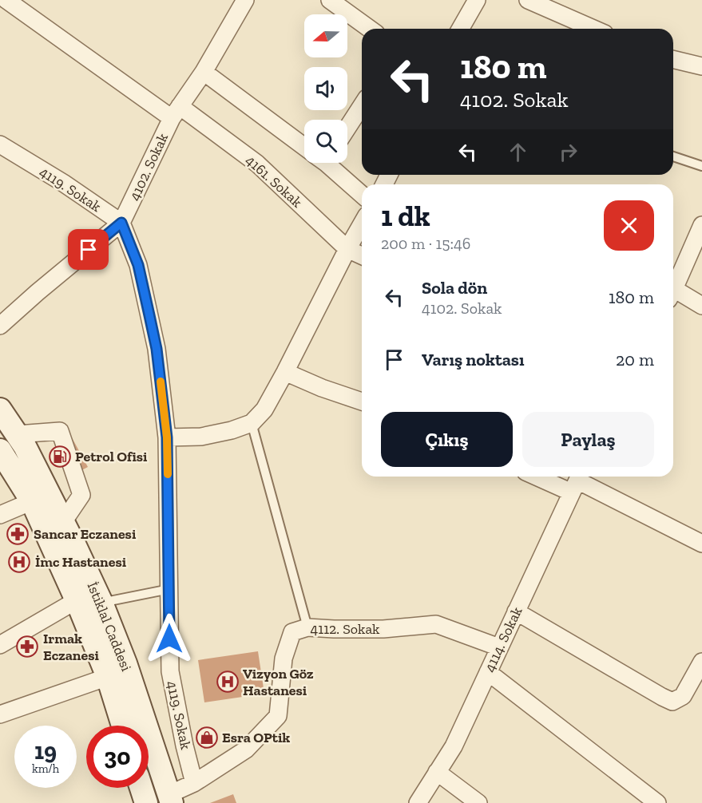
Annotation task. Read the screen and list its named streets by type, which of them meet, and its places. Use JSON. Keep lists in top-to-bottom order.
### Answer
{
  "streets": {
    "main road": ["İstiklal Caddesi"],
    "street": [
      "4102. Sokak",
      "4161. Sokak",
      "4119. Sokak",
      "4112. Sokak",
      "4114. Sokak"
    ]
  },
  "crossings": [
    ["4102. Sokak", "4161. Sokak"],
    ["4102. Sokak", "4119. Sokak"],
    ["4119. Sokak", "4112. Sokak"],
    ["İstiklal Caddesi", "4112. Sokak"],
    ["4112. Sokak", "4114. Sokak"]
  ],
  "places": {
    "fuel station": ["Petrol Ofisi"],
    "pharmacy": ["Sancar Eczanesi", "Irmak Eczanesi"],
    "hospital": ["İmc Hastanesi", "Vizyon Göz Hastanesi"],
    "shop": ["Esra OPtik"]
  },
  "north": "left",
  "page": {
    "turn": ["180 m", "4102. Sokak"],
    "heading": ["1 dk", "200 m · 15:46"],
    "list": [
      {
        "name": "Sola dön",
        "note": "4102. Sokak",
        "value": "180 m"
      },
      {
        "name": "Varış noktası",
        "value": "20 m"
      }
    ],
    "buttons": ["Çıkış", "Paylaş"],
    "speed": "19 km/h",
    "limit": "30"
  }
}
